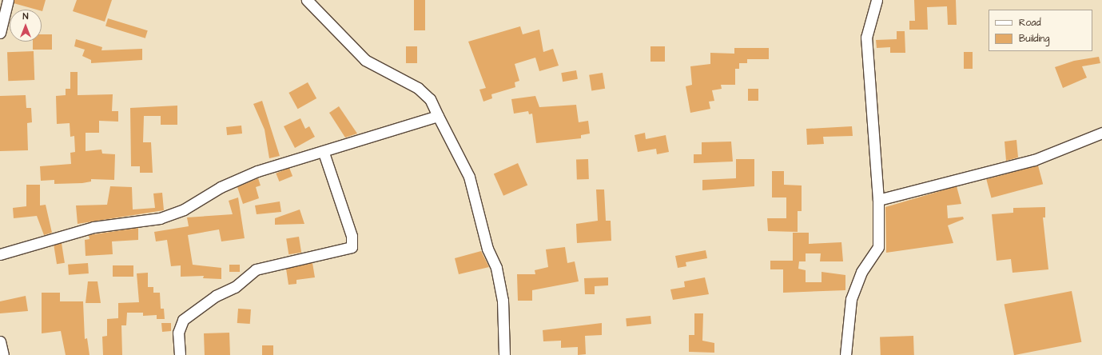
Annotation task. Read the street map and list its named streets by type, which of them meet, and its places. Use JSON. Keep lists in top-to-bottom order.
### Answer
{
  "legend": ["Road", "Building"],
  "north": "top"
}
